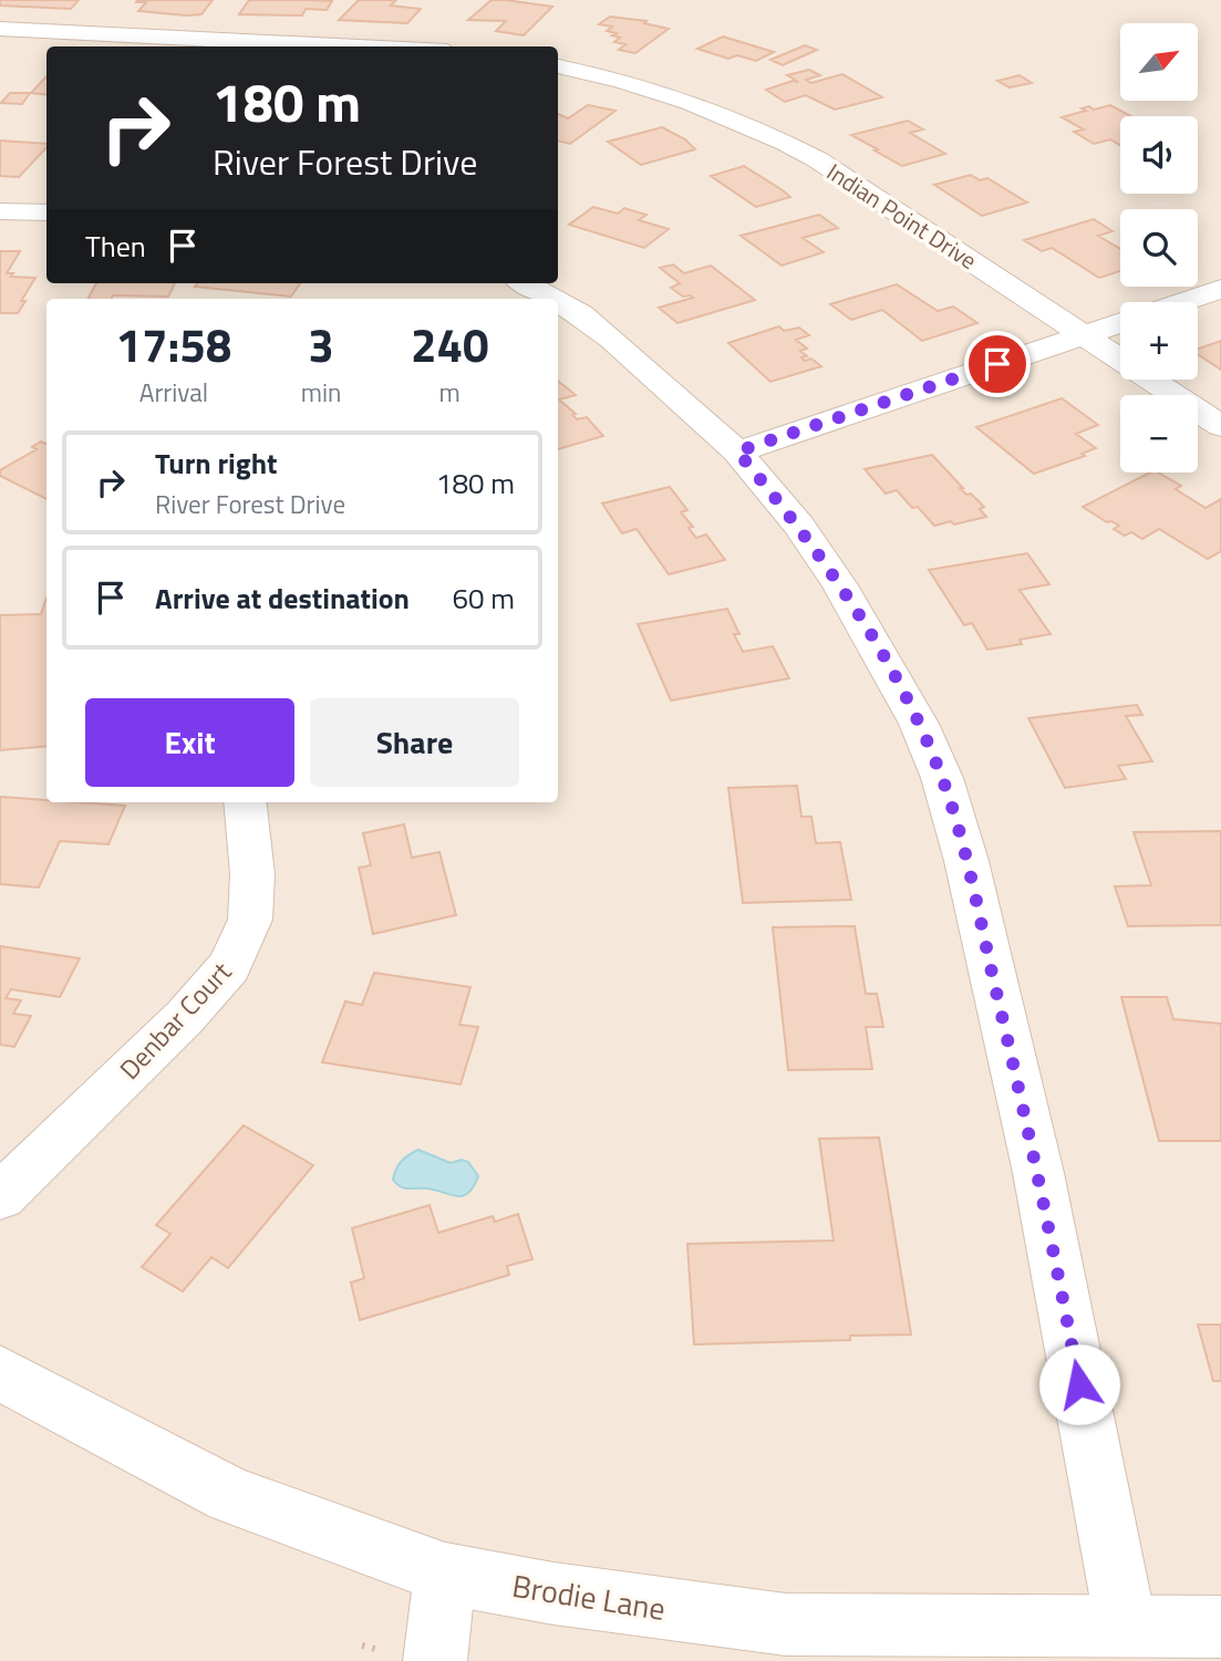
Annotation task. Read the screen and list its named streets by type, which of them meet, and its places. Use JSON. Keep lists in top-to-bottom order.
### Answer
{
  "streets": {
    "street": ["Indian Point Drive", "Denbar Court", "Brodie Lane"]
  },
  "north": "top right",
  "page": {
    "map_buttons": ["+", "−"],
    "turn": ["180 m", "River Forest Drive"],
    "then": "Then",
    "eta": [
      "17:58",
      "Arrival",
      "3",
      "min",
      "240",
      "m"
    ],
    "list": [
      {
        "name": "Turn right",
        "note": "River Forest Drive",
        "value": "180 m"
      },
      {
        "name": "Arrive at destination",
        "value": "60 m"
      }
    ],
    "buttons": ["Exit", "Share"]
  }
}
